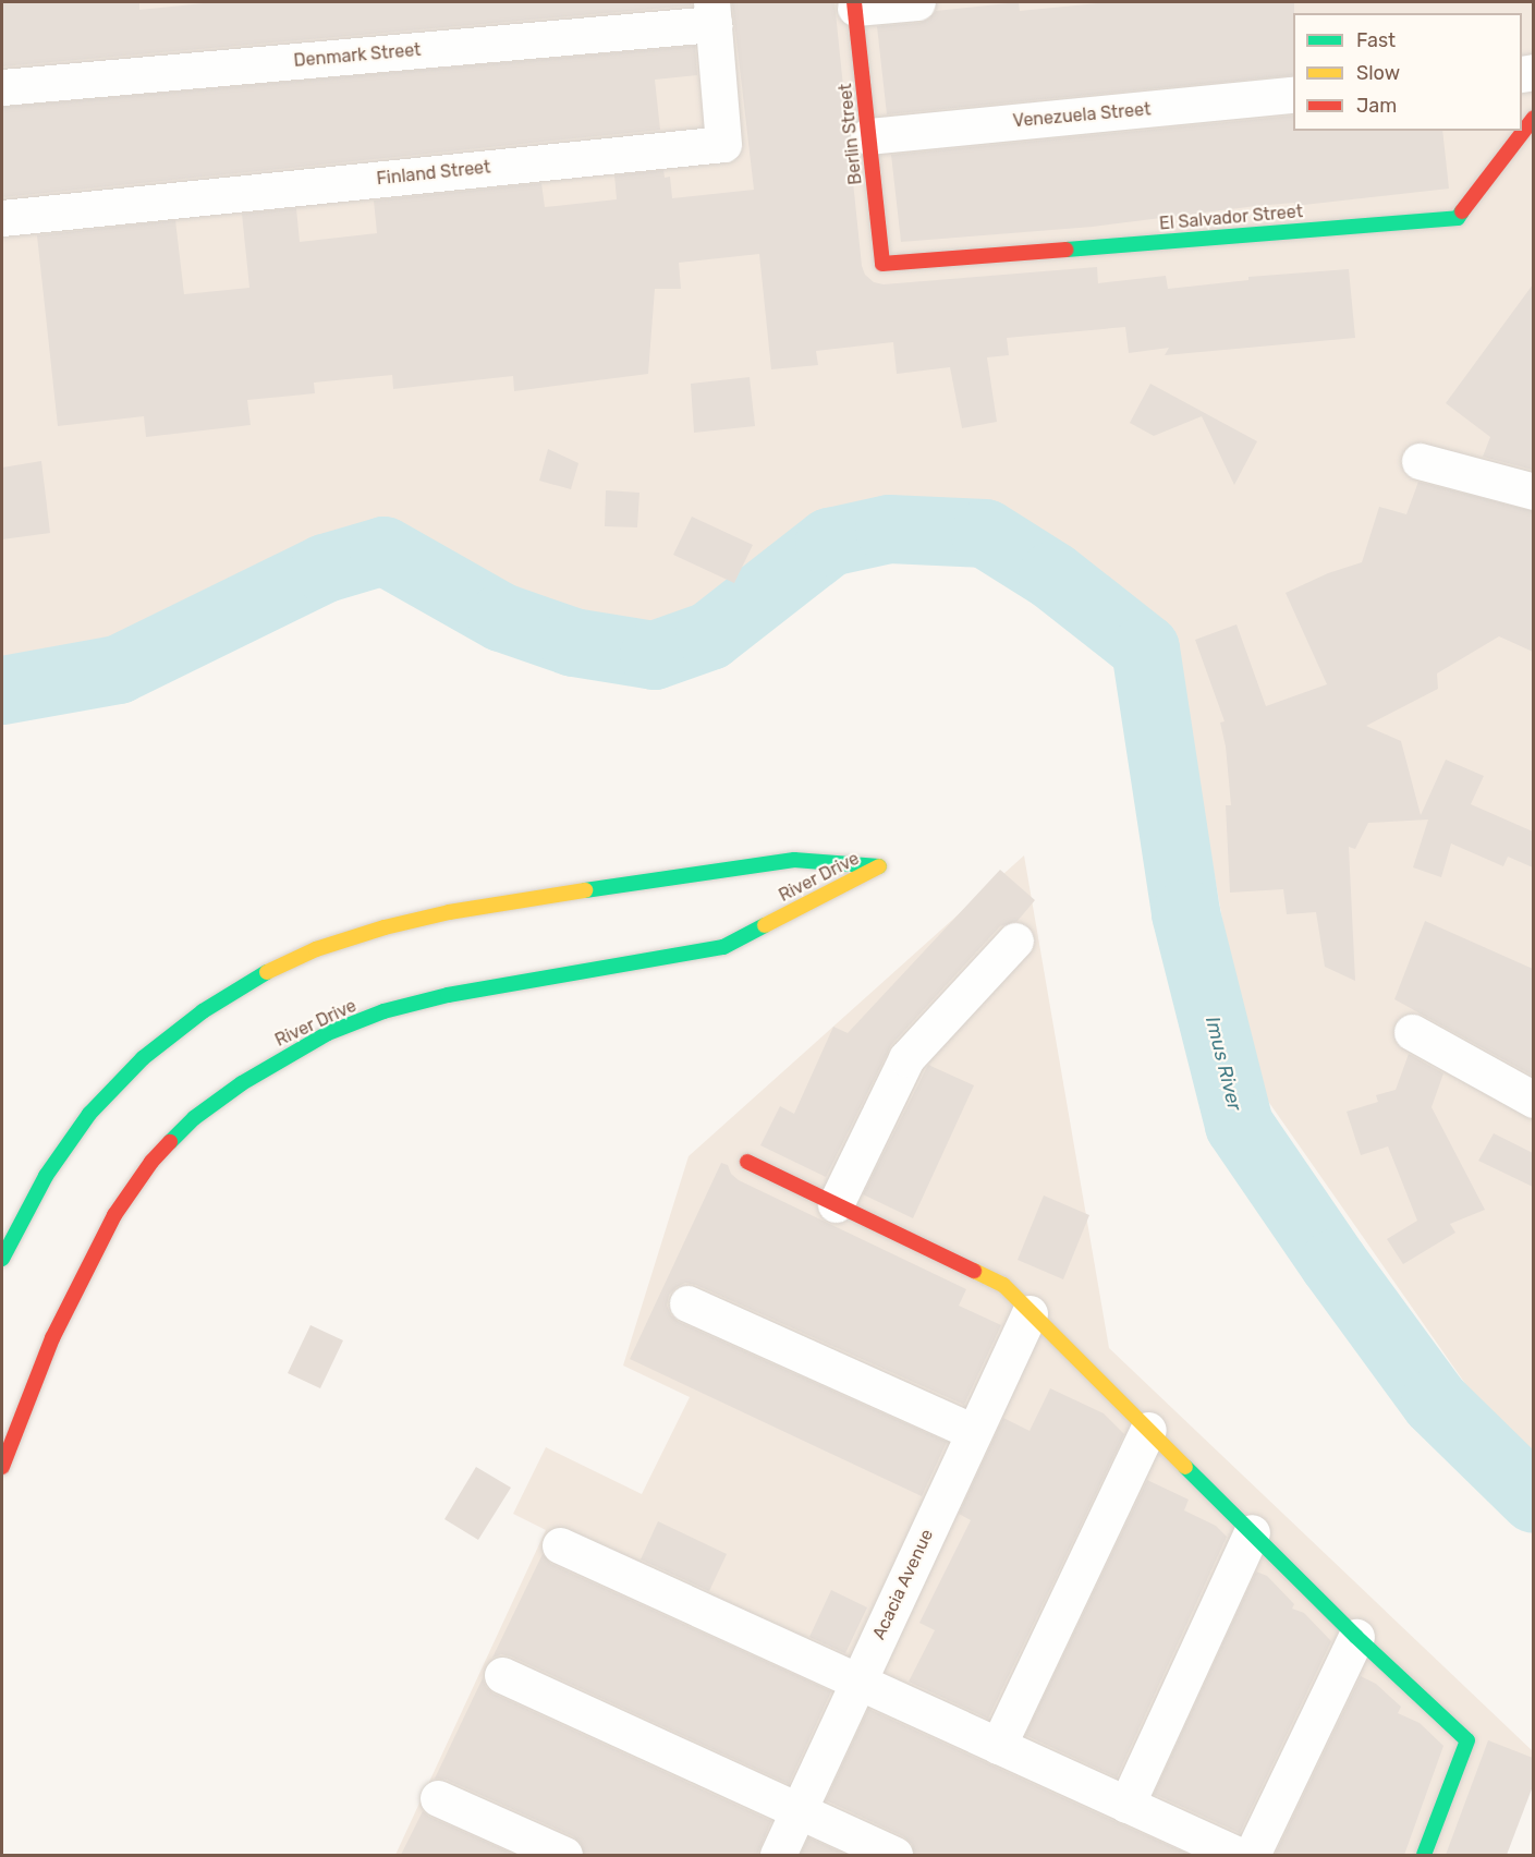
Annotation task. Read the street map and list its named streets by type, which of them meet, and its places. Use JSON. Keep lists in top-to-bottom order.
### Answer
{
  "streets": {
    "street": [
      "Denmark Street",
      "Venezuela Street",
      "Berlin Street",
      "Finland Street",
      "El Salvador Street",
      "River Drive",
      "Acacia Avenue"
    ]
  },
  "crossings": [
    ["Denmark Street", "Finland Street"],
    ["Venezuela Street", "Berlin Street"],
    ["Berlin Street", "El Salvador Street"]
  ],
  "water": ["Imus River"],
  "legend": ["Fast", "Slow", "Jam"]
}
